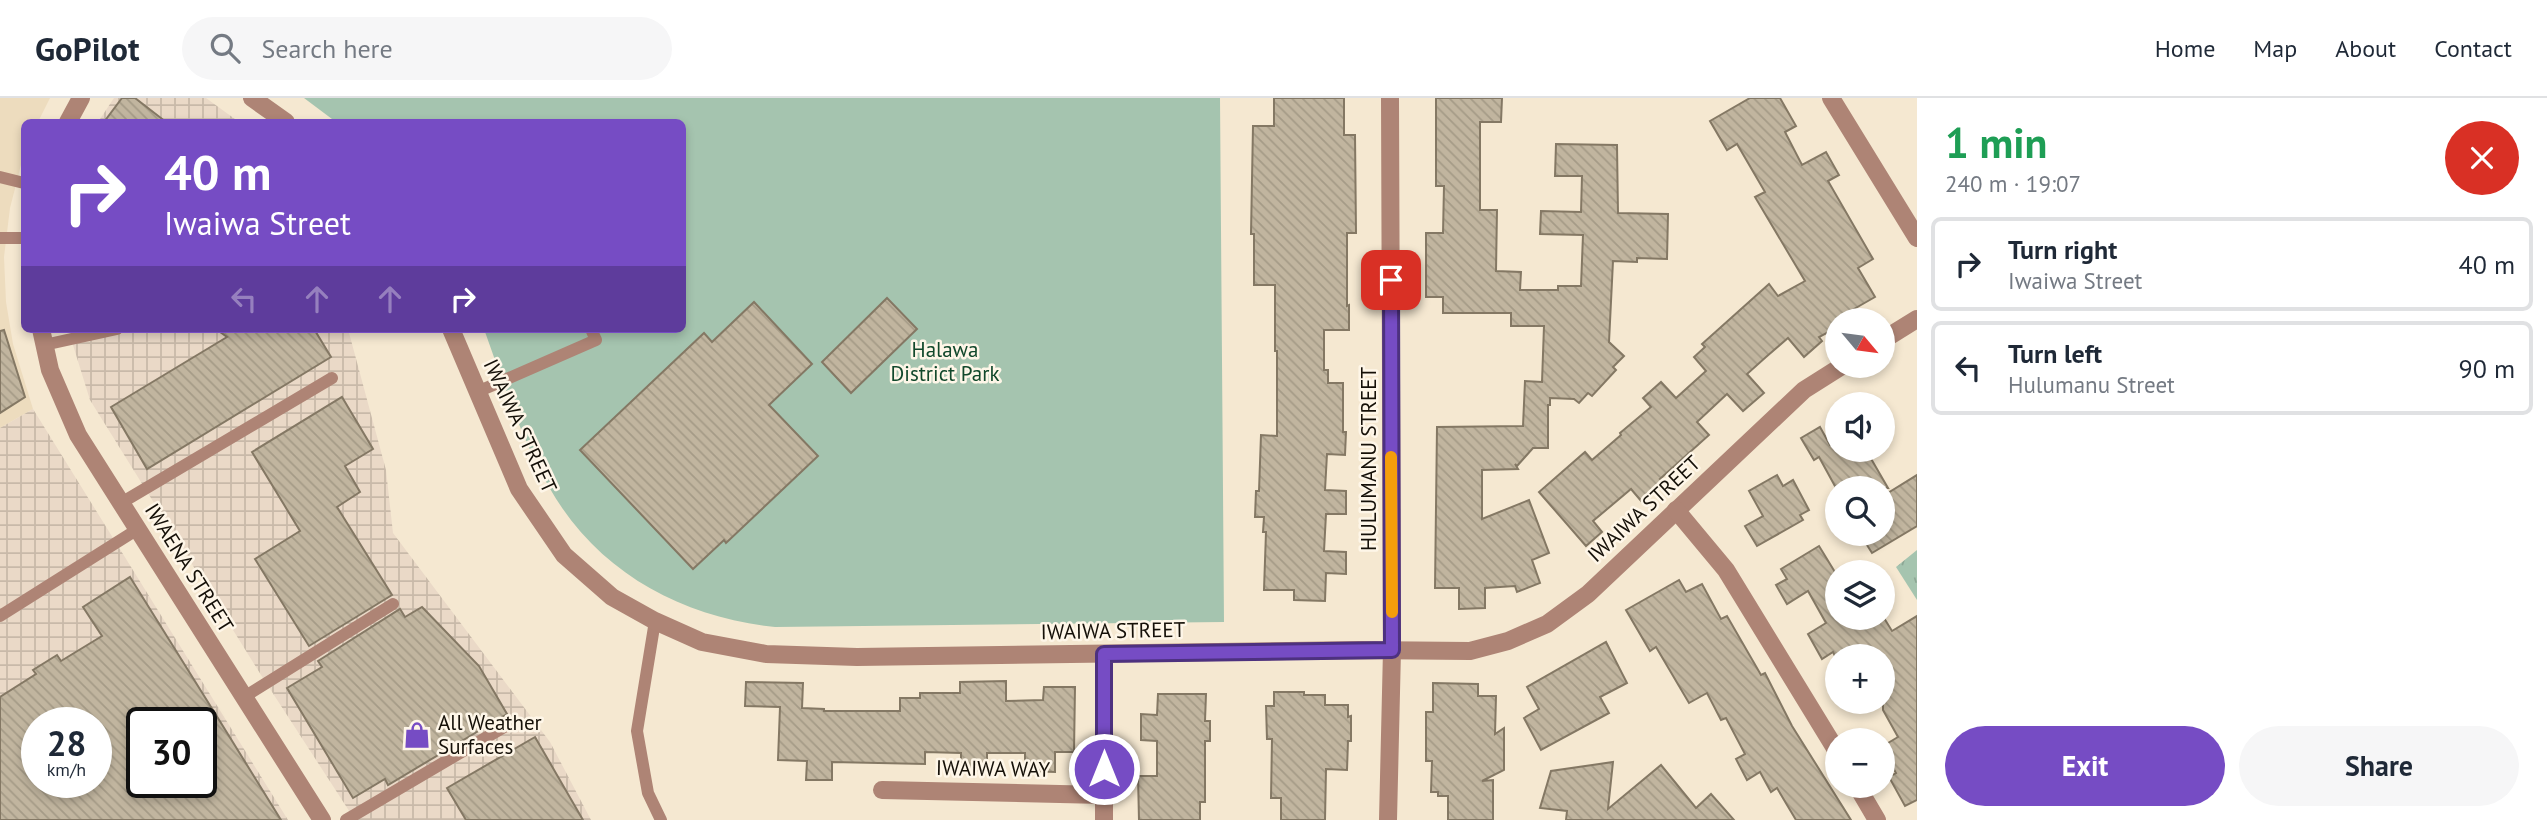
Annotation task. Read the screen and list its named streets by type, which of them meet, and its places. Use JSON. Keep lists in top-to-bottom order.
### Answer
{
  "streets": {
    "street": [
      "IWAIWA STREET",
      "HULUMANU STREET",
      "IWAENA STREET",
      "IWAIWA WAY"
    ]
  },
  "crossings": [
    ["IWAIWA STREET", "HULUMANU STREET"]
  ],
  "parks": ["Halawa District Park"],
  "places": {
    "shop": ["All Weather Surfaces"]
  },
  "north": "bottom right",
  "page": {
    "header": "GoPilot",
    "search": "Search here",
    "nav": [
      "Home",
      "Map",
      "About",
      "Contact"
    ],
    "heading": ["1 min", "240 m · 19:07"],
    "turn": ["40 m", "Iwaiwa Street"],
    "list": [
      {
        "name": "Turn right",
        "note": "Iwaiwa Street",
        "value": "40 m"
      },
      {
        "name": "Turn left",
        "note": "Hulumanu Street",
        "value": "90 m"
      }
    ],
    "map_buttons": ["+", "−"],
    "speed": "28 km/h",
    "limit": "30",
    "buttons": ["Exit", "Share"]
  }
}
